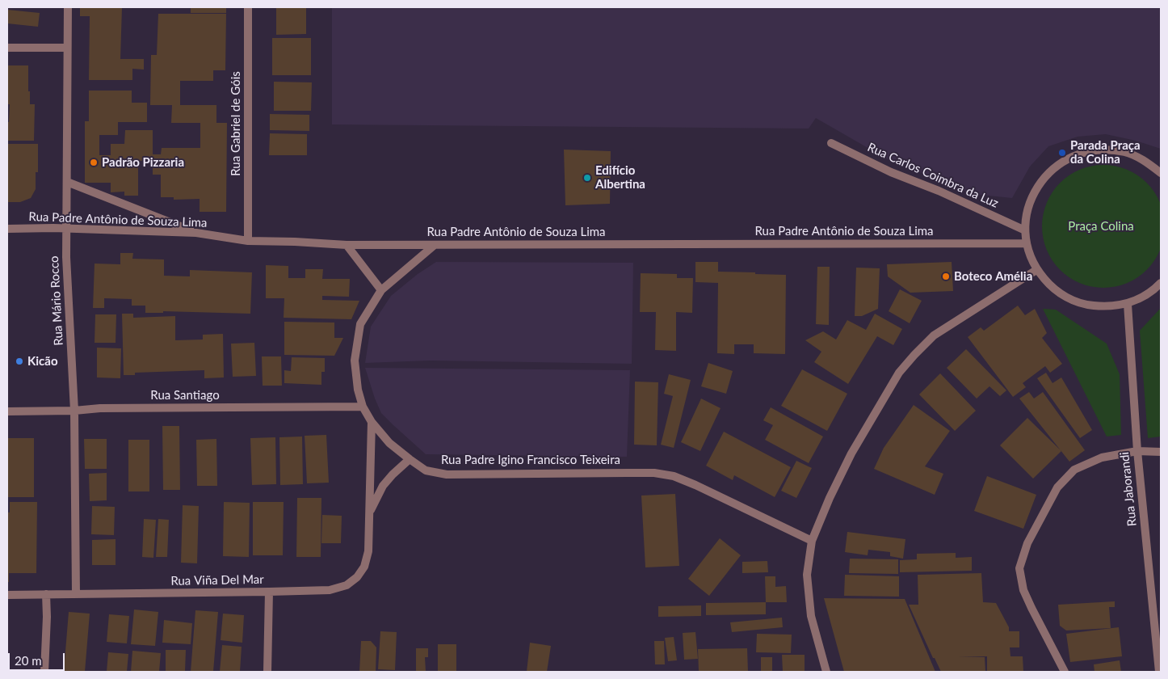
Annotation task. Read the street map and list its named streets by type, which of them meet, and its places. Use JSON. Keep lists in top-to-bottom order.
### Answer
{
  "streets": {
    "street": [
      "Rua Gabriel de Góis",
      "Rua Carlos Coimbra da Luz",
      "Rua Padre Antônio de Souza Lima",
      "Rua Mário Rocco",
      "Rua Santiago",
      "Rua Padre Igino Francisco Teixeira",
      "Rua Jaborandi",
      "Rua Viña Del Mar"
    ]
  },
  "crossings": [
    ["Rua Gabriel de Góis", "Rua Padre Antônio de Souza Lima"],
    ["Rua Padre Antônio de Souza Lima", "Rua Mário Rocco"],
    ["Rua Padre Antônio de Souza Lima", "Rua Padre Igino Francisco Teixeira"],
    ["Rua Mário Rocco", "Rua Santiago"],
    ["Rua Mário Rocco", "Rua Viña Del Mar"],
    ["Rua Santiago", "Rua Padre Igino Francisco Teixeira"],
    ["Rua Padre Igino Francisco Teixeira", "Rua Viña Del Mar"]
  ],
  "parks": ["Praça Colina"],
  "places": [
    "Parada Praça da Colina",
    "Padrão Pizzaria",
    "Edifício Albertina",
    "Boteco Amélia",
    "Kicão"
  ],
  "scale_bar": "20 m"
}
